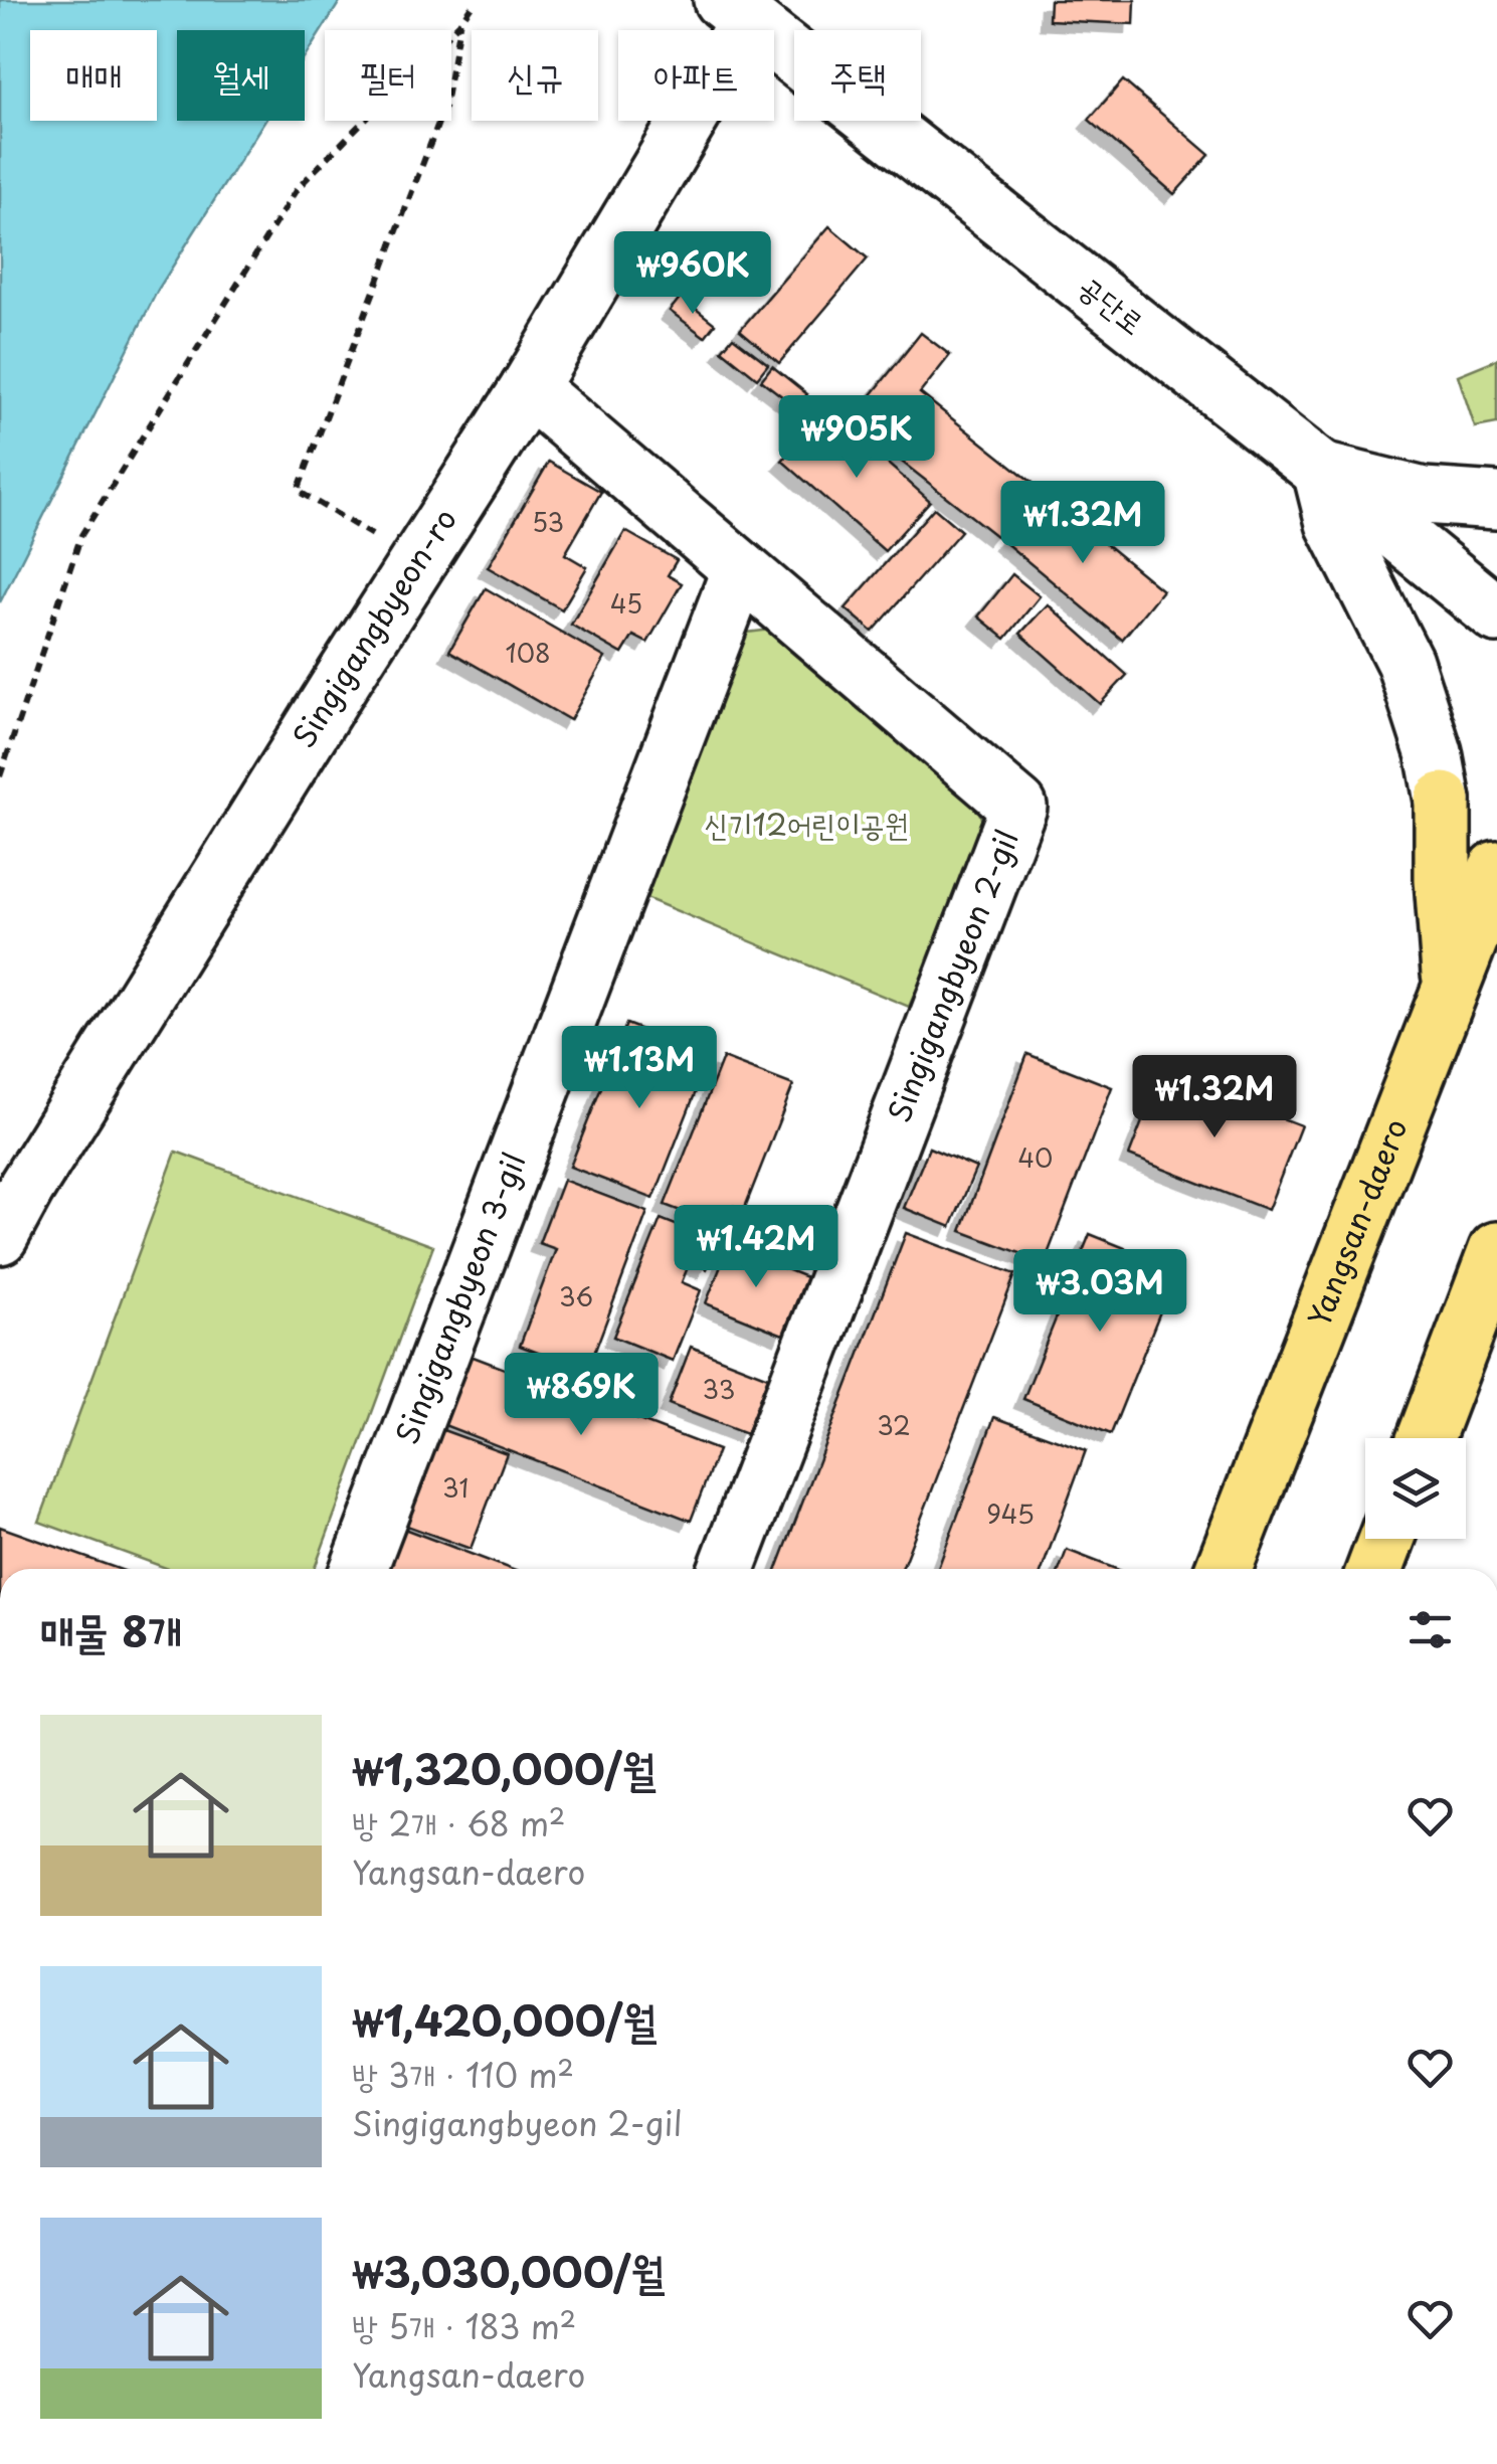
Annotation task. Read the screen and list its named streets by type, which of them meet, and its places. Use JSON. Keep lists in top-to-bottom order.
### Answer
{
  "streets": {
    "main road": ["Yangsan-daero"],
    "street": [
      "공단로",
      "Singigangbyeon-ro",
      "Singigangbyeon 2-gil",
      "Singigangbyeon 3-gil"
    ]
  },
  "crossings": [
    ["공단로", "Singigangbyeon-ro"],
    ["Singigangbyeon-ro", "Singigangbyeon 2-gil"],
    ["Singigangbyeon 2-gil", "Singigangbyeon 3-gil"]
  ],
  "parks": ["신기12어린이공원"],
  "house_numbers": [
    "53",
    "45",
    "108",
    "40",
    "36",
    "33",
    "32",
    "31",
    "945"
  ],
  "page": {
    "chip": [
      "매매",
      "월세",
      "필터",
      "신규",
      "아파트",
      "주택"
    ],
    "price": [
      "₩960K",
      "₩905K",
      "₩1.32M",
      "₩1.13M",
      "₩1.32M",
      "₩1.42M",
      "₩3.03M",
      "₩869K"
    ],
    "heading": "매물 8개",
    "list": [
      {
        "name": "₩1,320,000/월",
        "note": "방 2개 · 68 m² · Yangsan-daero"
      },
      {
        "name": "₩1,420,000/월",
        "note": "방 3개 · 110 m² · Singigangbyeon 2-gil"
      },
      {
        "name": "₩3,030,000/월",
        "note": "방 5개 · 183 m² · Yangsan-daero"
      }
    ]
  }
}
